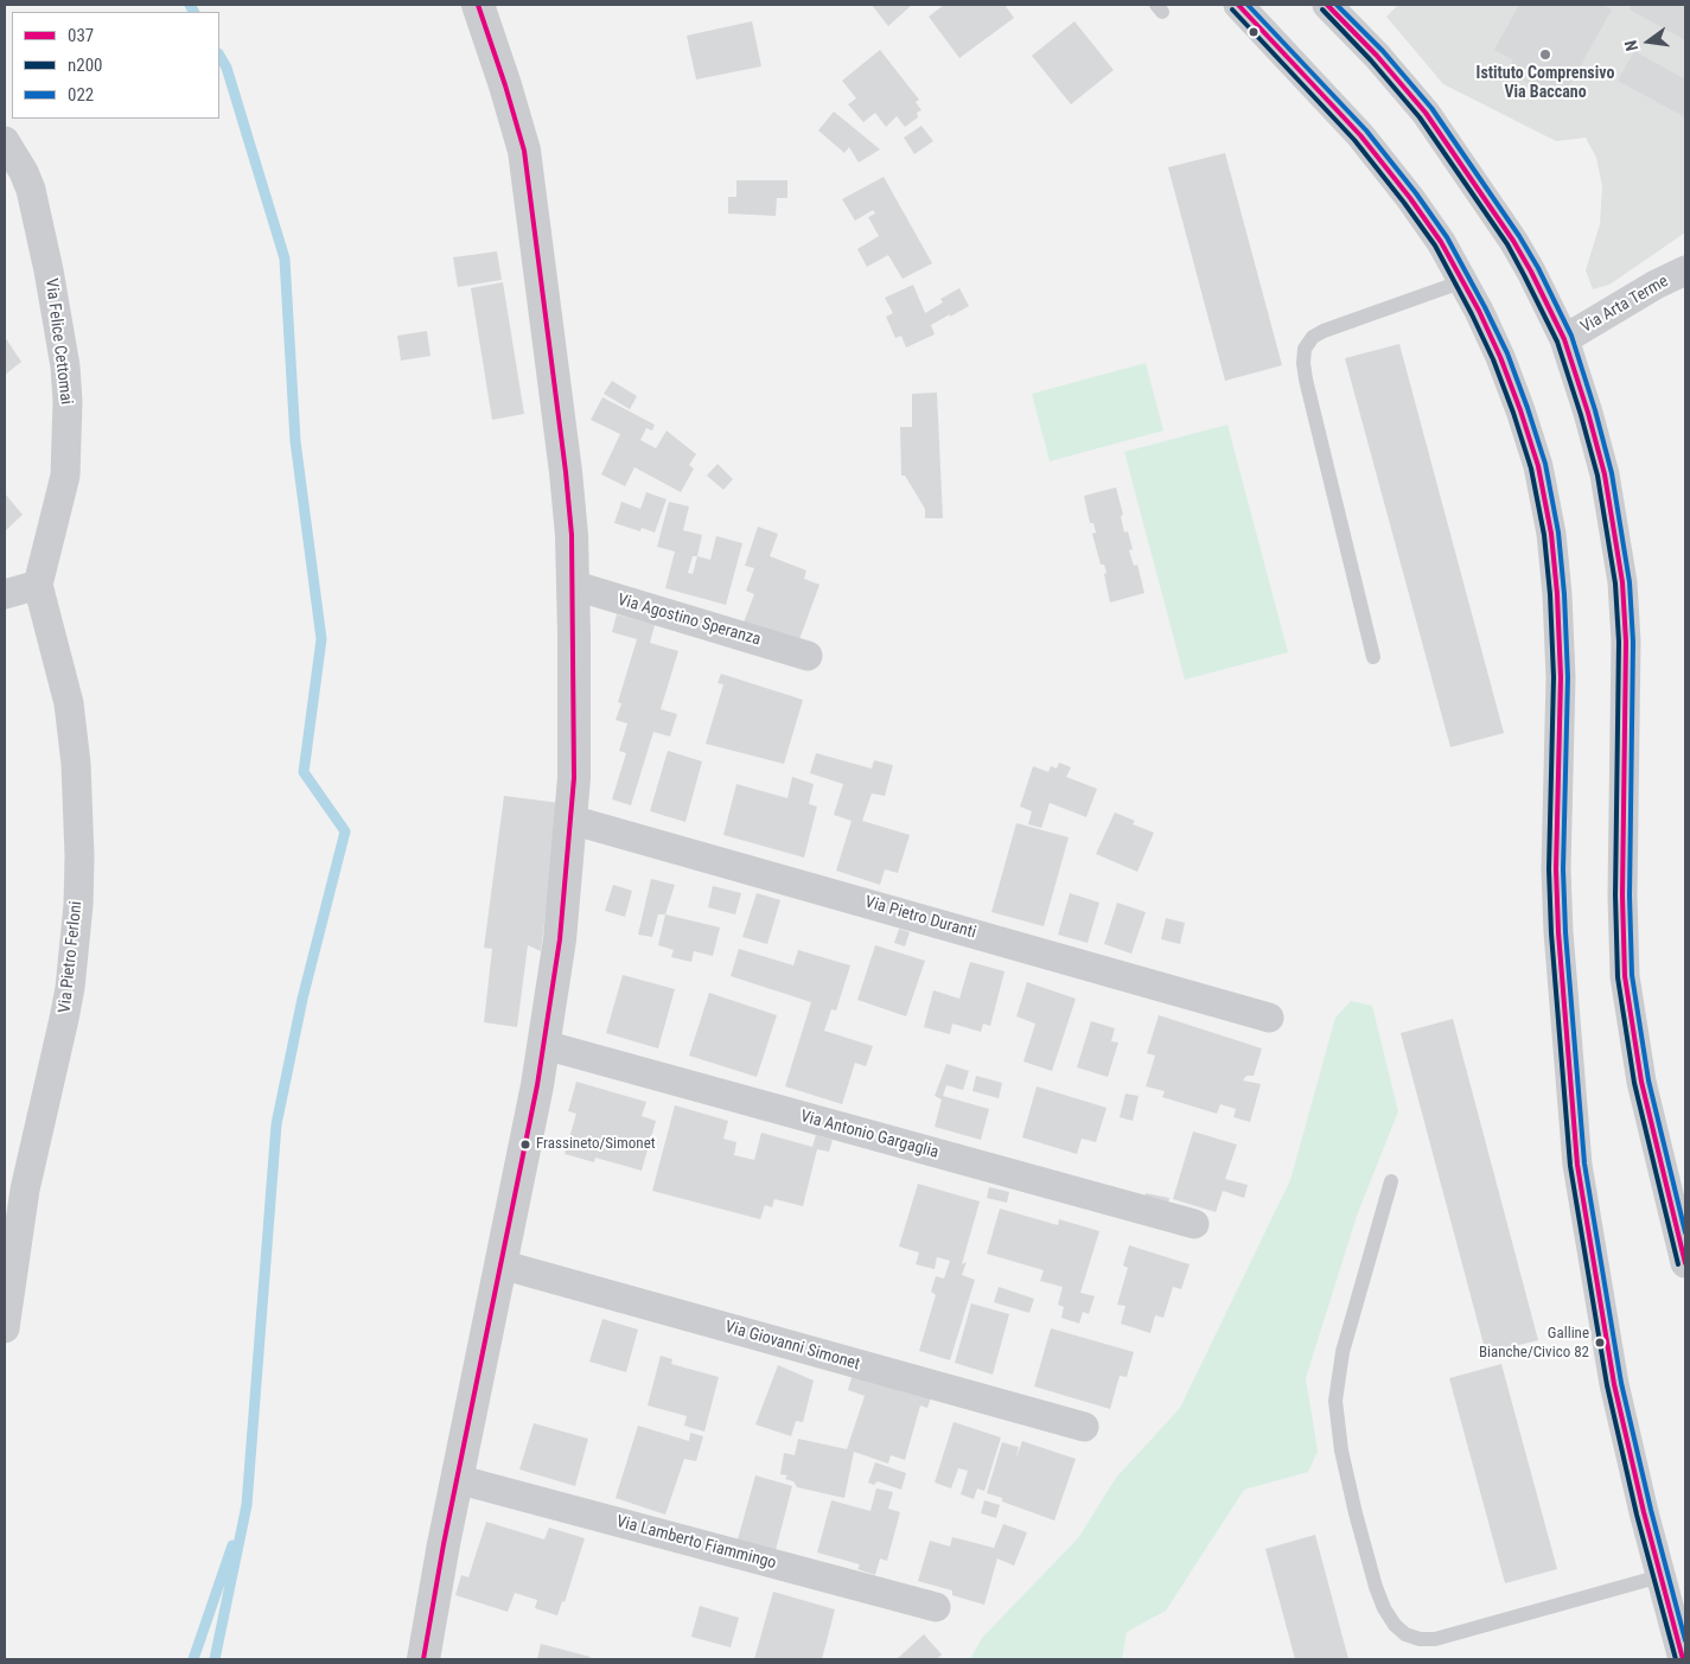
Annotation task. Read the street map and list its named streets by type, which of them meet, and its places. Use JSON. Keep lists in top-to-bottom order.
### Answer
{
  "streets": {
    "street": [
      "Via Arta Terme",
      "Via Felice Cettomai",
      "Via Agostino Speranza",
      "Via Pietro Duranti",
      "Via Pietro Ferloni",
      "Via Antonio Gargaglia",
      "Via Giovanni Simonet",
      "Via Lamberto Fiammingo"
    ]
  },
  "crossings": [
    ["Via Felice Cettomai", "Via Pietro Ferloni"]
  ],
  "places": ["Istituto Comprensivo Via Baccano", "Frassineto/Simonet", "Galline Bianche/Civico 82"],
  "lines": ["transit line 037", "transit line 022", "transit line n200"],
  "legend": ["037", "n200", "022"],
  "north": "left"
}
